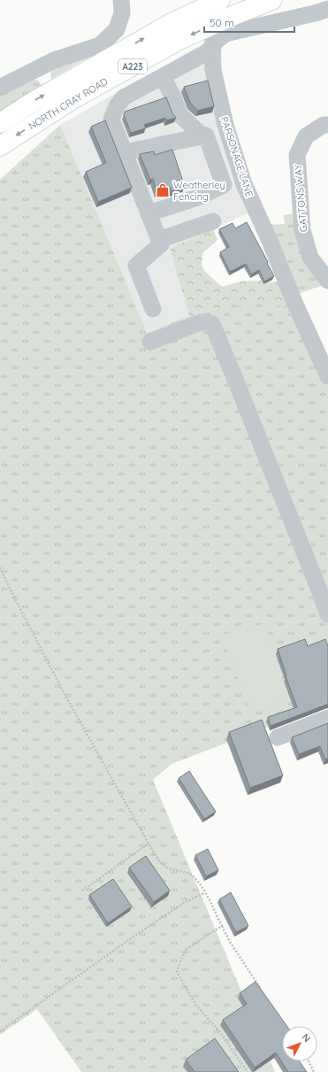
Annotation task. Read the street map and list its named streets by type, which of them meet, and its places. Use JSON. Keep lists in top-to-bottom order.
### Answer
{
  "streets": {
    "main road": ["A223", "NORTH CRAY ROAD"],
    "street": ["PARSONAGE LANE", "GATTONS WAY"]
  },
  "places": {
    "shop": ["Weatherley Fencing"]
  },
  "scale_bar": "50 m",
  "north": "top right"
}
